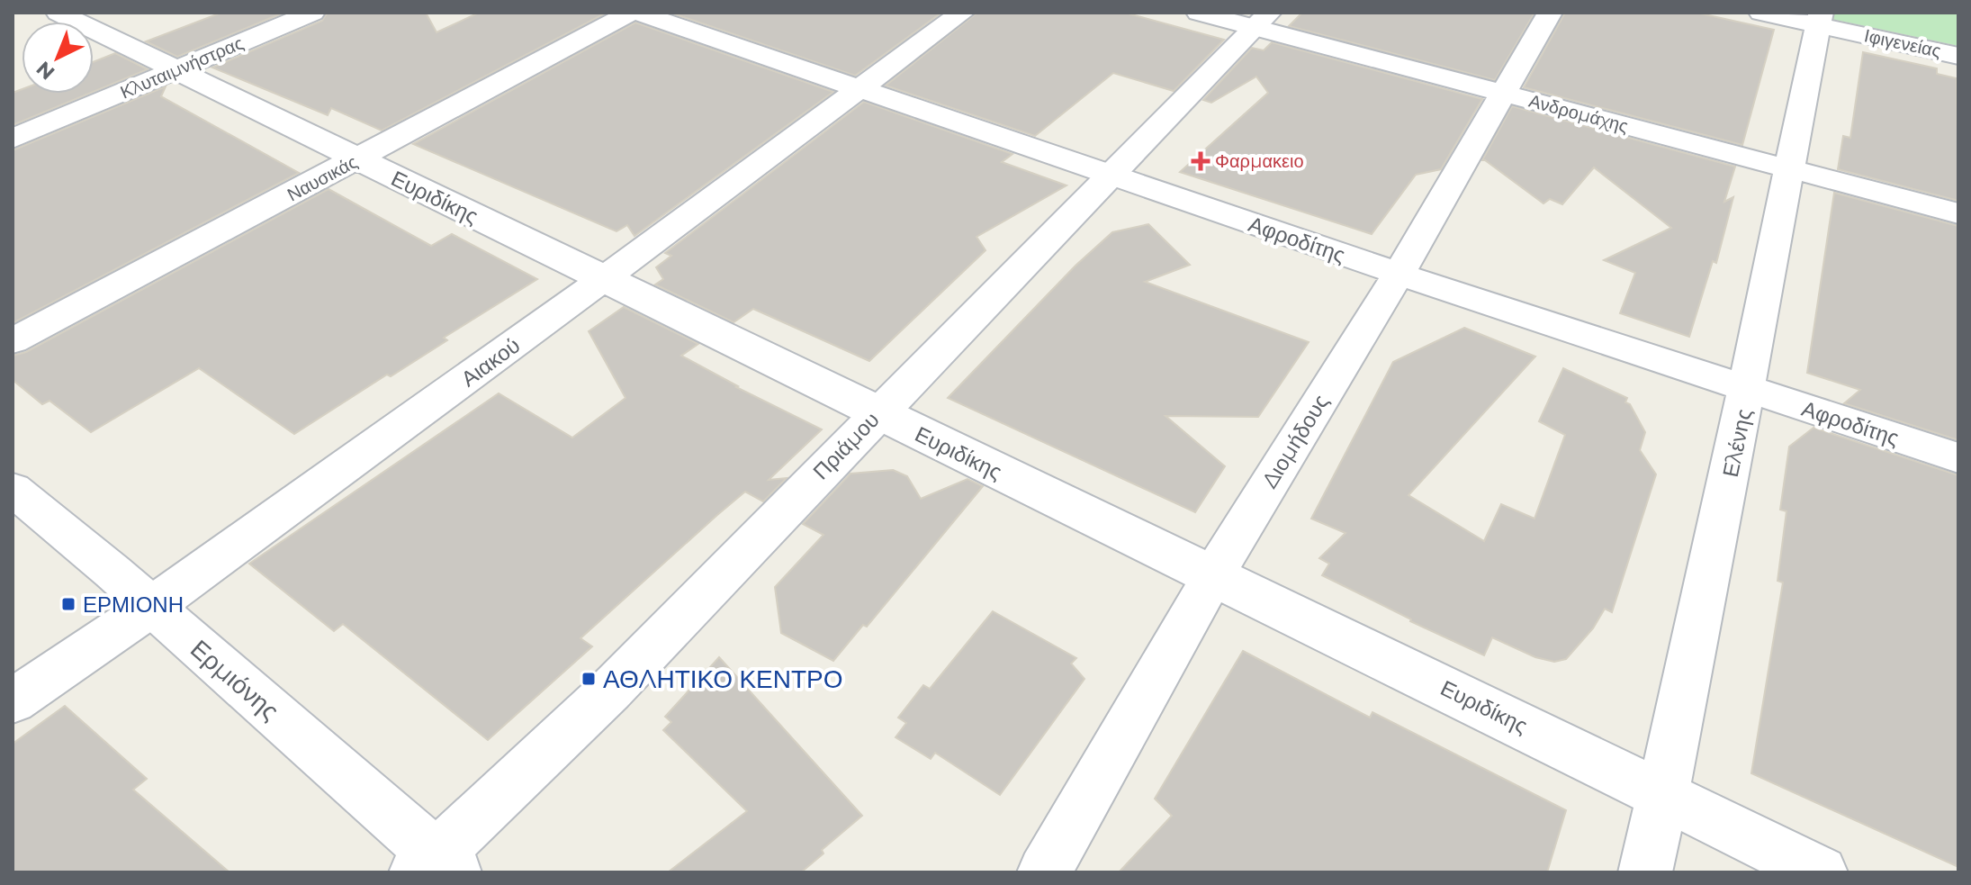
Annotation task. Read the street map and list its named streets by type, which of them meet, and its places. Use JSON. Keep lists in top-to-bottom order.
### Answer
{
  "streets": {
    "street": [
      "Ιφιγενείας",
      "Κλυταιμνήστρας",
      "Ανδρομάχης",
      "Ναυσικάς",
      "Ευριδίκης",
      "Αφροδίτης",
      "Αιακού",
      "Διομήδους",
      "Ελένης",
      "Πριάμου",
      "Ερμιόνης"
    ]
  },
  "crossings": [
    ["Ιφιγενείας", "Ελένης"],
    ["Κλυταιμνήστρας", "Ευριδίκης"],
    ["Ανδρομάχης", "Διομήδους"],
    ["Ανδρομάχης", "Ελένης"],
    ["Ανδρομάχης", "Πριάμου"],
    ["Ναυσικάς", "Ευριδίκης"],
    ["Ευριδίκης", "Αιακού"],
    ["Ευριδίκης", "Διομήδους"],
    ["Ευριδίκης", "Ελένης"],
    ["Ευριδίκης", "Πριάμου"],
    ["Αφροδίτης", "Αιακού"],
    ["Αφροδίτης", "Διομήδους"],
    ["Αφροδίτης", "Ελένης"],
    ["Αφροδίτης", "Πριάμου"],
    ["Αιακού", "Ερμιόνης"],
    ["Πριάμου", "Ερμιόνης"]
  ],
  "places": {
    "health": ["Φαρμακειο"],
    "transit": ["ΕΡΜΙΟΝΗ", "ΑΘΛΗΤΙΚΟ ΚΕΝΤΡΟ"]
  },
  "north": "bottom left"
}
